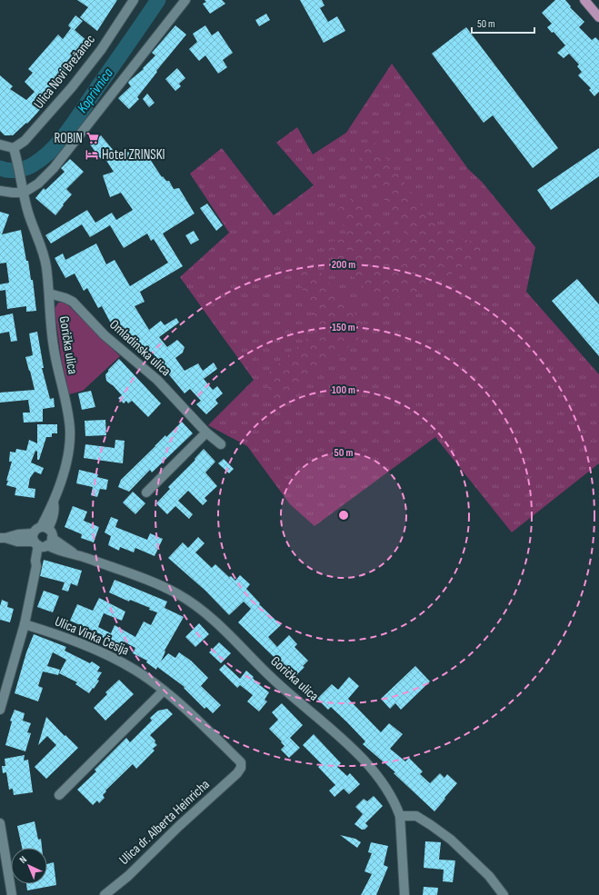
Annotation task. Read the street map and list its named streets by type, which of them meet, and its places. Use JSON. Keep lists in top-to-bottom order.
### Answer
{
  "streets": {
    "street": [
      "Ulica Novi Brežanec",
      "Gorička ulica",
      "Omladinska ulica",
      "Ulica Vinka Česija",
      "Ulica dr. Alberta Heinricha"
    ]
  },
  "crossings": [
    ["Ulica Novi Brežanec", "Gorička ulica"],
    ["Gorička ulica", "Omladinska ulica"],
    ["Ulica Vinka Česija", "Ulica dr. Alberta Heinricha"]
  ],
  "water": ["Koprivnica"],
  "places": {
    "supermarket": ["ROBIN"],
    "hotel": ["Hotel ZRINSKI"]
  },
  "scale_bar": "50 m",
  "north": "top left",
  "rings": [
    "200 m",
    "150 m",
    "100 m",
    "50 m"
  ]
}
